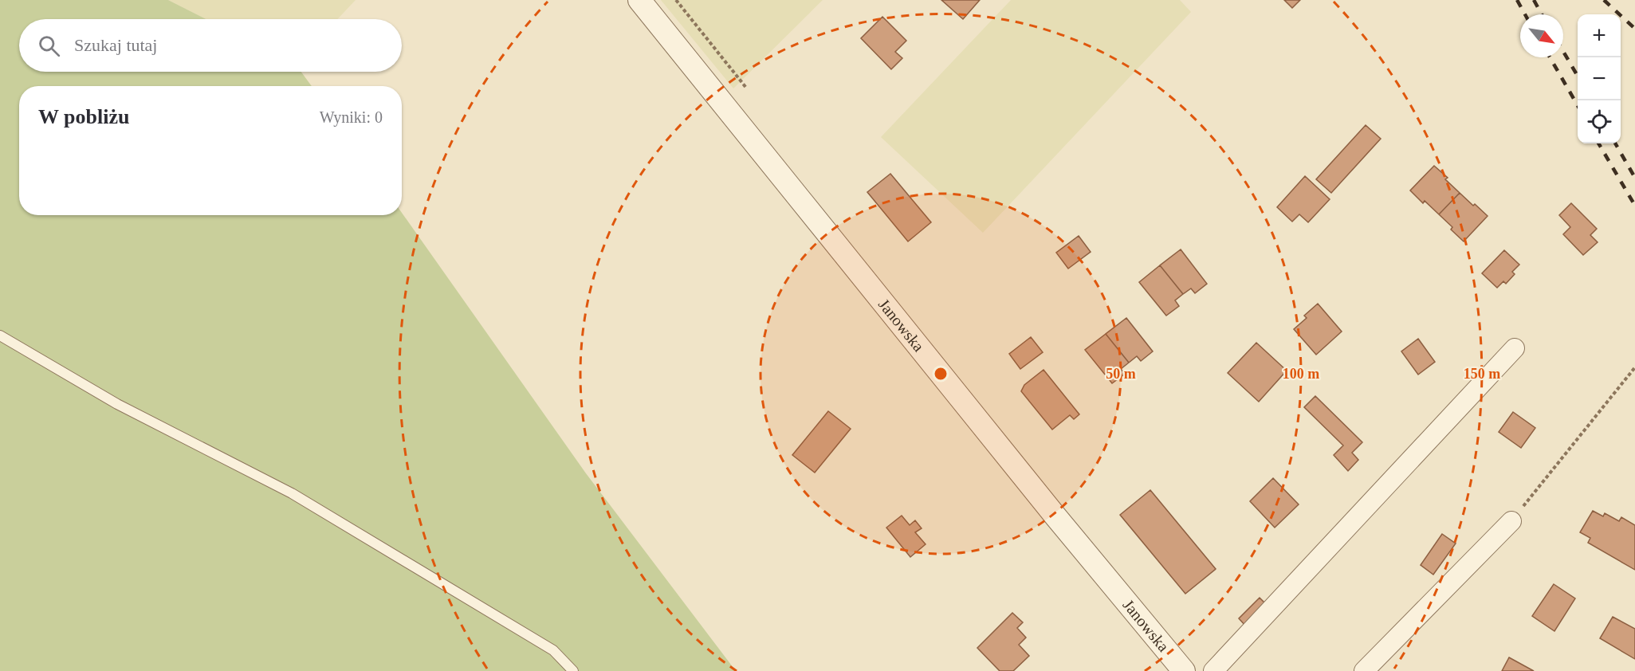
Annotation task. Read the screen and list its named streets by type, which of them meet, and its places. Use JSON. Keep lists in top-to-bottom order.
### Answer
{
  "streets": {
    "street": ["Janowska"]
  },
  "north": "bottom right",
  "page": {
    "map_buttons": ["+", "−"],
    "search": "Szukaj tutaj",
    "heading": ["W pobliżu", "Wyniki: 0"]
  },
  "rings": ["50 m", "100 m", "150 m"]
}
